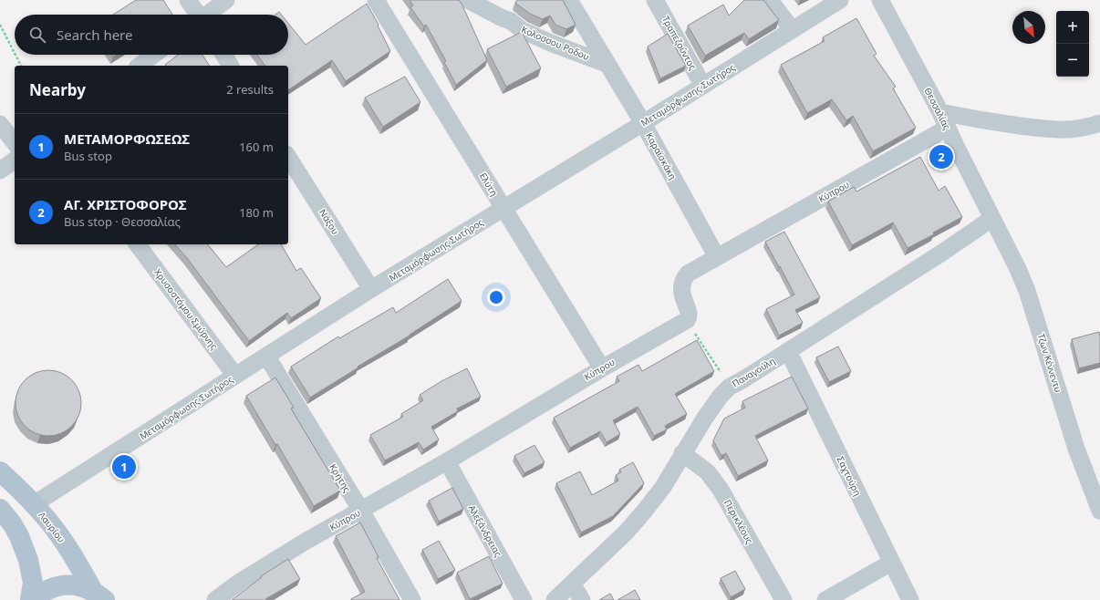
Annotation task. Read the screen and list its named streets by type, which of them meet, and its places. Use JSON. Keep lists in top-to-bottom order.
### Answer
{
  "streets": {
    "main road": ["Λαυρίου"],
    "street": [
      "Κολοσσου Ροδου",
      "Τραπεζούντος",
      "Μεταμόρφωσης Σωτήρος",
      "Θεσσαλίας",
      "Καραϊσκάκη",
      "Ελύτη",
      "Κύπρου",
      "Νάξου",
      "Χρυσοστόμου Σμύρνης",
      "Τζων Κέννεντυ",
      "Παναγούλη",
      "Σαχτούρη",
      "Κρήτης",
      "Περικλέους",
      "Αλεξάνδρειας"
    ]
  },
  "crossings": [
    ["Κολοσσου Ροδου", "Καραϊσκάκη"],
    ["Τραπεζούντος", "Μεταμόρφωσης Σωτήρος"],
    ["Μεταμόρφωσης Σωτήρος", "Καραϊσκάκη"],
    ["Μεταμόρφωσης Σωτήρος", "Ελύτη"],
    ["Μεταμόρφωσης Σωτήρος", "Νάξου"],
    ["Μεταμόρφωσης Σωτήρος", "Χρυσοστόμου Σμύρνης"],
    ["Μεταμόρφωσης Σωτήρος", "Κρήτης"],
    ["Μεταμόρφωσης Σωτήρος", "Λαυρίου"],
    ["Θεσσαλίας", "Κύπρου"],
    ["Θεσσαλίας", "Τζων Κέννεντυ"],
    ["Θεσσαλίας", "Παναγούλη"],
    ["Καραϊσκάκη", "Κύπρου"],
    ["Ελύτη", "Κύπρου"],
    ["Κύπρου", "Κρήτης"],
    ["Κύπρου", "Αλεξάνδρειας"],
    ["Τζων Κέννεντυ", "Παναγούλη"],
    ["Παναγούλη", "Σαχτούρη"],
    ["Παναγούλη", "Περικλέους"]
  ],
  "north": "bottom right",
  "page": {
    "map_buttons": ["+", "−"],
    "search": "Search here",
    "heading": ["Nearby", "2 results"],
    "list": [
      {
        "mark": "1",
        "name": "ΜΕΤΑΜΟΡΦΩΣΕΩΣ",
        "note": "Bus stop",
        "value": "160 m"
      },
      {
        "mark": "2",
        "name": "ΑΓ. ΧΡΙΣΤΟΦΟΡΟΣ",
        "note": "Bus stop · Θεσσαλίας",
        "value": "180 m"
      }
    ],
    "pins": ["2", "1"]
  }
}
